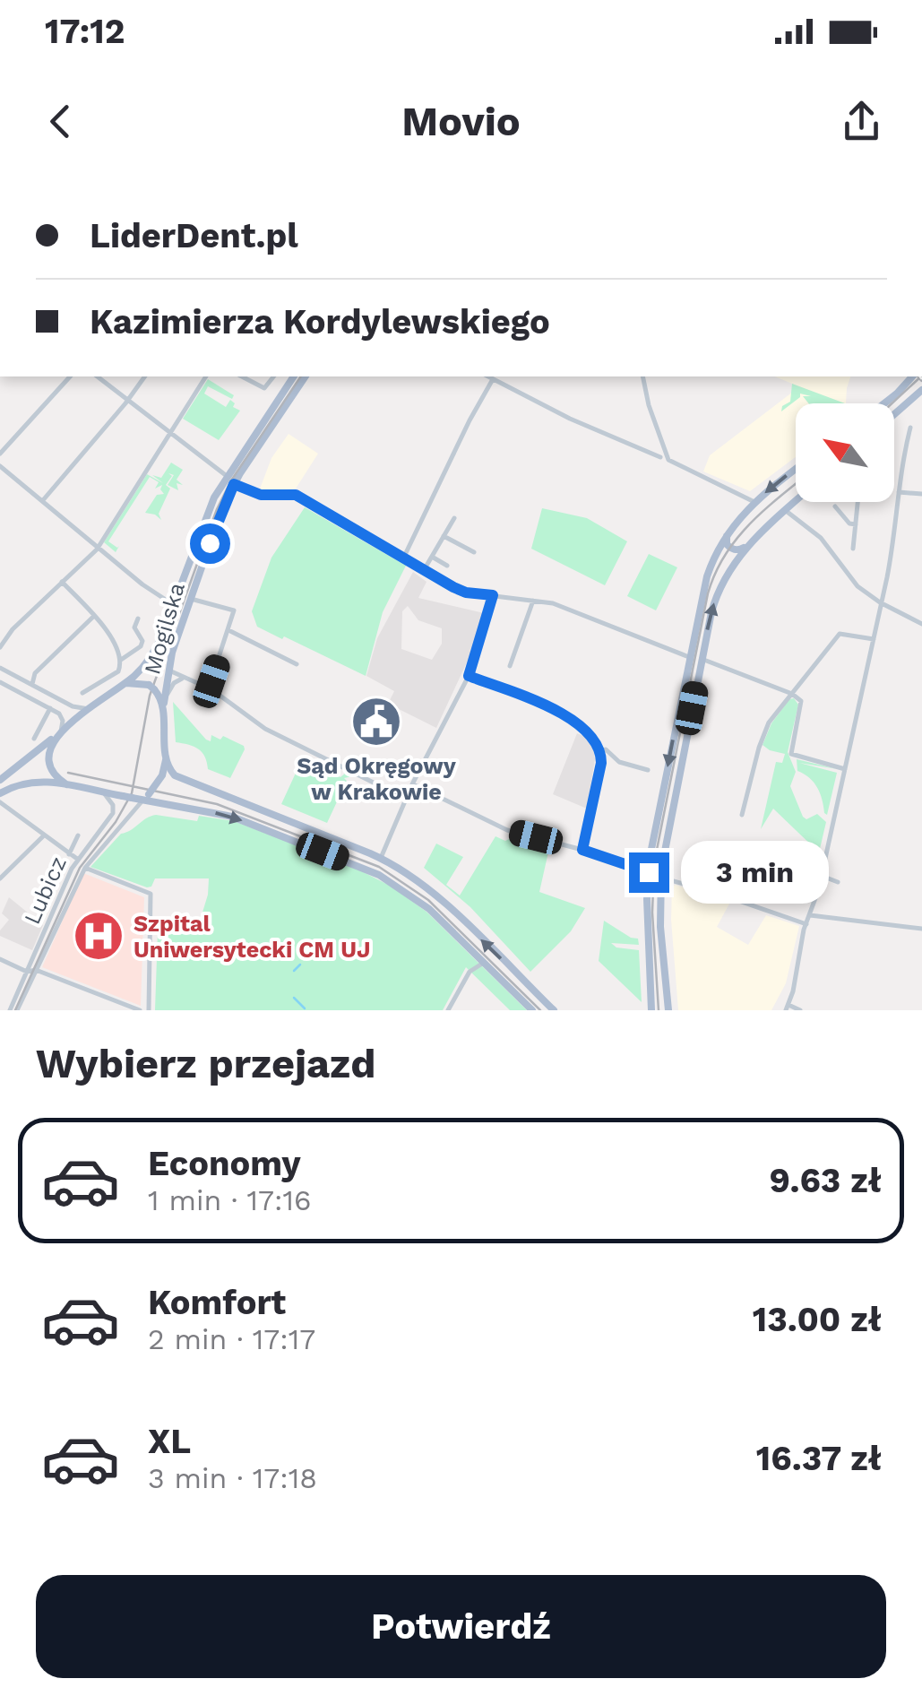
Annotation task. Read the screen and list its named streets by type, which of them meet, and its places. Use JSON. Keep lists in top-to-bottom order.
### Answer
{
  "streets": {
    "main road": ["Mogilska"],
    "street": ["Lubicz"]
  },
  "crossings": [
    ["Mogilska", "Lubicz"]
  ],
  "places": {
    "public building": ["Sąd Okręgowy w Krakowie"],
    "hospital": ["Szpital Uniwersytecki CM UJ"]
  },
  "north": "top left",
  "page": {
    "status": "17:12",
    "header": "Movio",
    "banner": ["LiderDent.pl", "Kazimierza Kordylewskiego"],
    "bubble": "3 min",
    "heading": "Wybierz przejazd",
    "list": [
      {
        "name": "Economy",
        "note": "1 min · 17:16",
        "value": "9.63 zł"
      },
      {
        "name": "Komfort",
        "note": "2 min · 17:17",
        "value": "13.00 zł"
      },
      {
        "name": "XL",
        "note": "3 min · 17:18",
        "value": "16.37 zł"
      }
    ],
    "buttons": "Potwierdź"
  }
}
